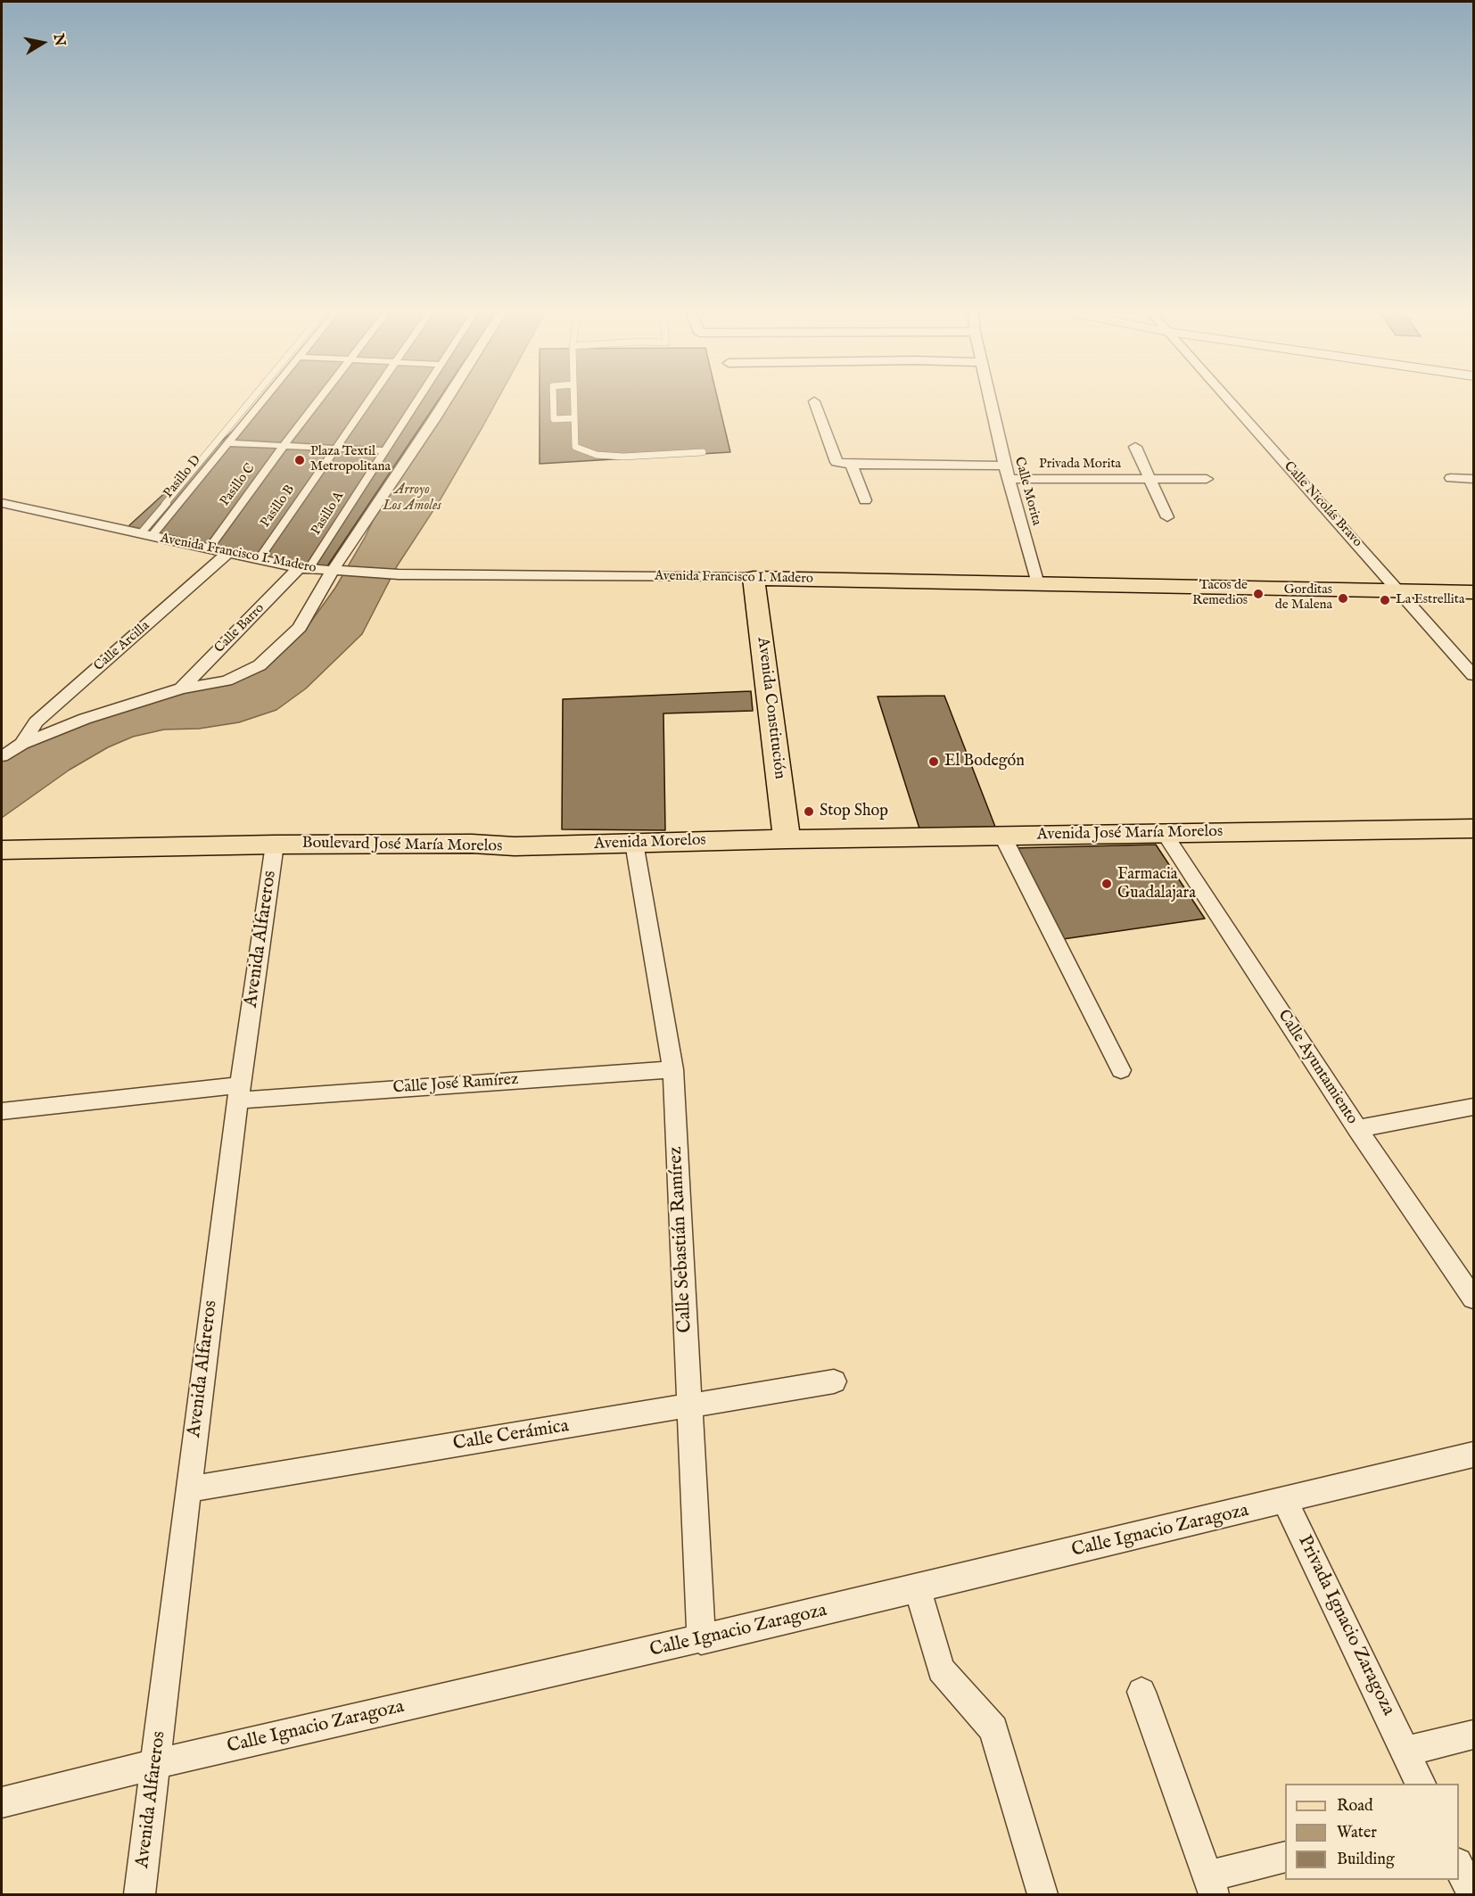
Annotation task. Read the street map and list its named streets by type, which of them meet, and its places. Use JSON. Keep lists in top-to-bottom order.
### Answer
{
  "streets": {
    "main road": [
      "Avenida Francisco I. Madero",
      "Avenida Constitución",
      "Avenida José María Morelos",
      "Avenida Morelos",
      "Boulevard José María Morelos"
    ],
    "street": [
      "Privada Morita",
      "Pasillo D",
      "Pasillo C",
      "Calle Morita",
      "Calle Nicolás Bravo",
      "Pasillo B",
      "Pasillo A",
      "Calle Barro",
      "Calle Arcilla",
      "Avenida Alfareros",
      "Calle Ayuntamiento",
      "Calle José Ramírez",
      "Calle Sebastián Ramírez",
      "Calle Cerámica",
      "Calle Ignacio Zaragoza",
      "Privada Ignacio Zaragoza"
    ]
  },
  "crossings": [
    ["Privada Morita", "Calle Morita"],
    ["Pasillo D", "Avenida Francisco I. Madero"],
    ["Pasillo C", "Avenida Francisco I. Madero"],
    ["Calle Morita", "Avenida Francisco I. Madero"],
    ["Calle Nicolás Bravo", "Avenida Francisco I. Madero"],
    ["Pasillo B", "Avenida Francisco I. Madero"],
    ["Pasillo A", "Avenida Francisco I. Madero"],
    ["Pasillo A", "Calle Barro"],
    ["Avenida Francisco I. Madero", "Calle Barro"],
    ["Avenida Francisco I. Madero", "Calle Arcilla"],
    ["Avenida Francisco I. Madero", "Avenida Constitución"],
    ["Avenida Constitución", "Avenida José María Morelos"],
    ["Avenida Constitución", "Avenida Morelos"],
    ["Avenida José María Morelos", "Avenida Morelos"],
    ["Avenida José María Morelos", "Calle Ayuntamiento"],
    ["Avenida Morelos", "Boulevard José María Morelos"],
    ["Avenida Morelos", "Calle Sebastián Ramírez"],
    ["Boulevard José María Morelos", "Avenida Alfareros"],
    ["Avenida Alfareros", "Calle José Ramírez"],
    ["Avenida Alfareros", "Calle Cerámica"],
    ["Avenida Alfareros", "Calle Ignacio Zaragoza"],
    ["Calle José Ramírez", "Calle Sebastián Ramírez"],
    ["Calle Sebastián Ramírez", "Calle Cerámica"],
    ["Calle Sebastián Ramírez", "Calle Ignacio Zaragoza"],
    ["Calle Ignacio Zaragoza", "Privada Ignacio Zaragoza"]
  ],
  "water": ["Arroyo Los Amoles"],
  "places": [
    "Plaza Textil Metropolitana",
    "Tacos de Remedios",
    "Gorditas de Malena",
    "La Estrellita",
    "El Bodegón",
    "Stop Shop",
    "Farmacia Guadalajara"
  ],
  "legend": ["Road", "Water", "Building"],
  "north": "right"
}
